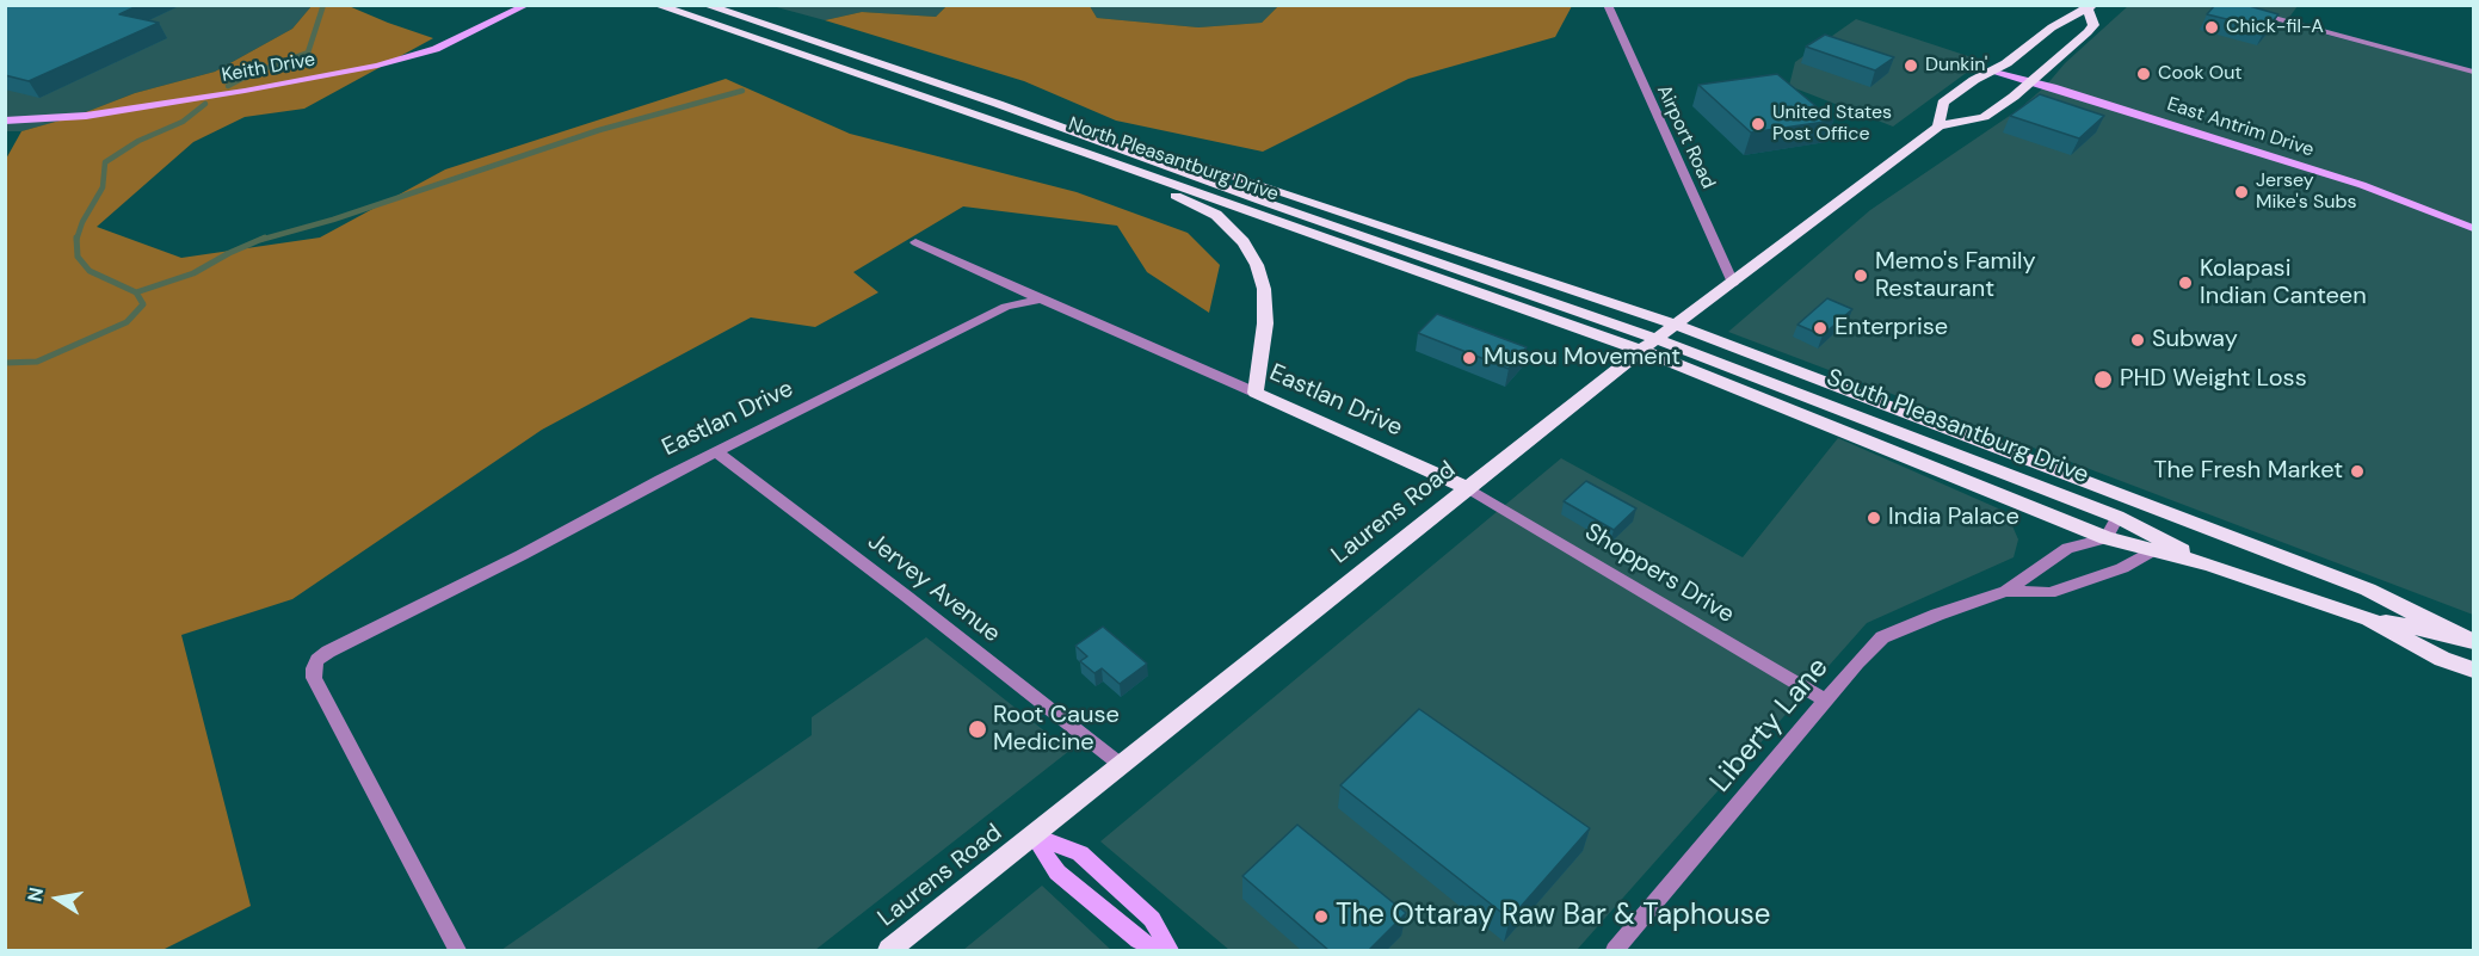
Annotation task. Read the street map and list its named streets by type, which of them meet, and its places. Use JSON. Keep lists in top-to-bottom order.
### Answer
{
  "streets": {
    "main road": [
      "North Pleasantburg Drive",
      "Eastlan Drive",
      "South Pleasantburg Drive",
      "Laurens Road"
    ],
    "street": [
      "Keith Drive",
      "East Antrim Drive",
      "Airport Road",
      "Shoppers Drive",
      "Jervey Avenue",
      "Liberty Lane"
    ]
  },
  "crossings": [
    ["East Antrim Drive", "Laurens Road"],
    ["Airport Road", "Laurens Road"],
    ["North Pleasantburg Drive", "South Pleasantburg Drive"],
    ["Eastlan Drive", "Laurens Road"],
    ["Eastlan Drive", "Shoppers Drive"],
    ["Eastlan Drive", "Jervey Avenue"],
    ["South Pleasantburg Drive", "Liberty Lane"],
    ["Laurens Road", "Shoppers Drive"],
    ["Laurens Road", "Jervey Avenue"],
    ["Shoppers Drive", "Liberty Lane"]
  ],
  "places": [
    "Chick-fil-A",
    "Dunkin'",
    "Cook Out",
    "United States Post Office",
    "Jersey Mike's Subs",
    "Memo's Family Restaurant",
    "Kolapasi Indian Canteen",
    "Enterprise",
    "Subway",
    "Musou Movement",
    "PHD Weight Loss",
    "The Fresh Market",
    "India Palace",
    "Root Cause Medicine",
    "The Ottaray Raw Bar & Taphouse"
  ],
  "north": "left"
}
